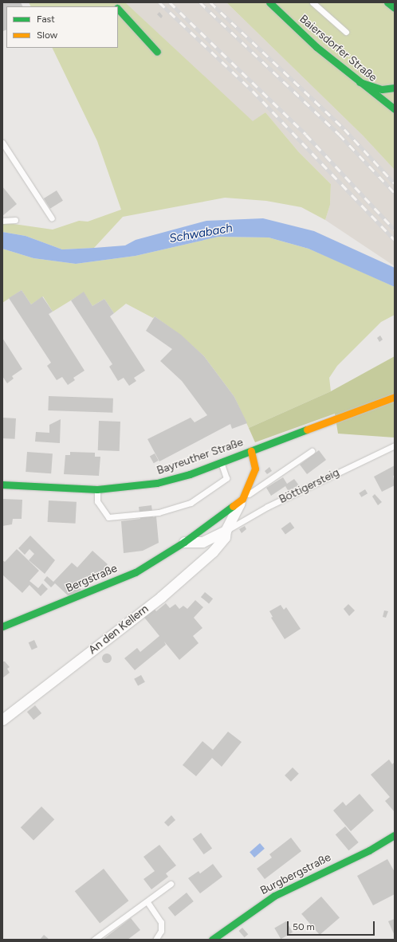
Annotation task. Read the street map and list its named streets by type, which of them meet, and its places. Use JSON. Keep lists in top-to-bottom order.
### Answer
{
  "streets": {
    "main road": [
      "Baiersdorfer Straße",
      "Bayreuther Straße",
      "Bergstraße",
      "Burgbergstraße"
    ],
    "street": ["Böttigersteig", "An den Kellern"]
  },
  "crossings": [
    ["Böttigersteig", "Bergstraße"],
    ["Böttigersteig", "An den Kellern"]
  ],
  "water": ["Schwabach"],
  "legend": ["Fast", "Slow"],
  "scale_bar": "50 m"
}
